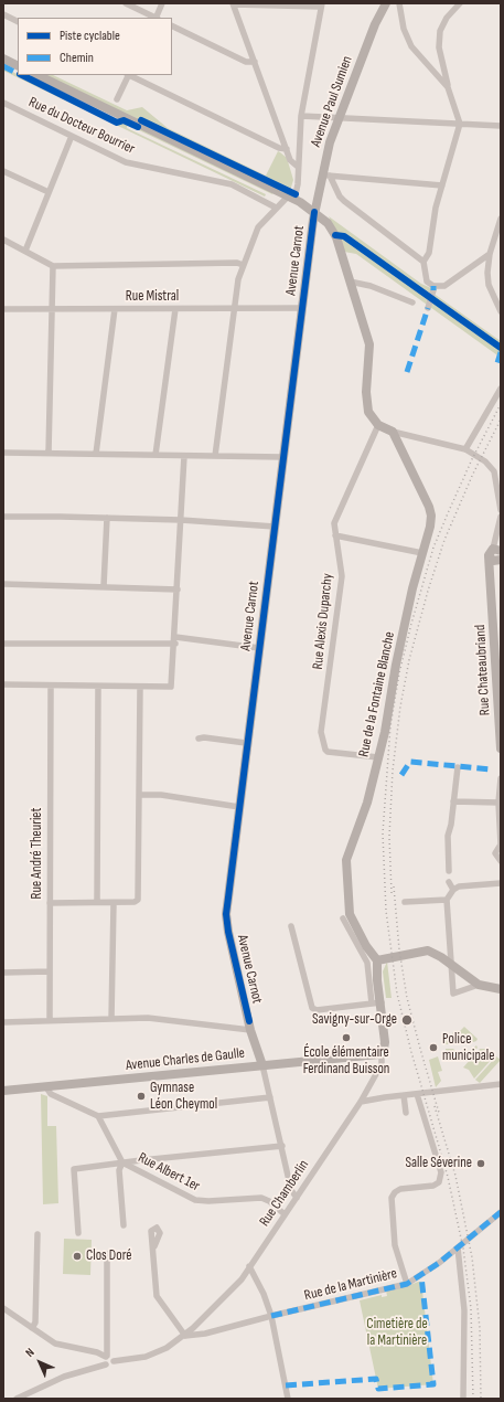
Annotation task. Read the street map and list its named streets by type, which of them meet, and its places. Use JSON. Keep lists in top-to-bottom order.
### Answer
{
  "streets": {
    "street": [
      "Avenue Paul Sumien",
      "Rue du Docteur Bourrier",
      "Avenue Carnot",
      "Rue Mistral",
      "Rue Alexis Duparchy",
      "Rue Chateaubriand",
      "Rue de la Fontaine Blanche",
      "Rue André Theuriet",
      "Avenue Charles de Gaulle",
      "Rue Albert 1er",
      "Rue Chamberlin",
      "Rue de la Martinière"
    ]
  },
  "crossings": [
    ["Avenue Paul Sumien", "Avenue Carnot"],
    ["Avenue Carnot", "Rue Mistral"],
    ["Avenue Carnot", "Avenue Charles de Gaulle"],
    ["Avenue Carnot", "Rue Chamberlin"],
    ["Rue Alexis Duparchy", "Rue de la Fontaine Blanche"],
    ["Avenue Charles de Gaulle", "Rue Chamberlin"],
    ["Rue Albert 1er", "Rue Chamberlin"],
    ["Rue Chamberlin", "Rue de la Martinière"]
  ],
  "parks": ["Cimetière de la Martinière"],
  "places": [
    "Savigny-sur-Orge",
    "École élémentaire Ferdinand Buisson",
    "Police municipale",
    "Gymnase Léon Cheymol",
    "Salle Séverine",
    "Clos Doré"
  ],
  "legend": ["Piste cyclable", "Chemin"],
  "north": "top left"
}
